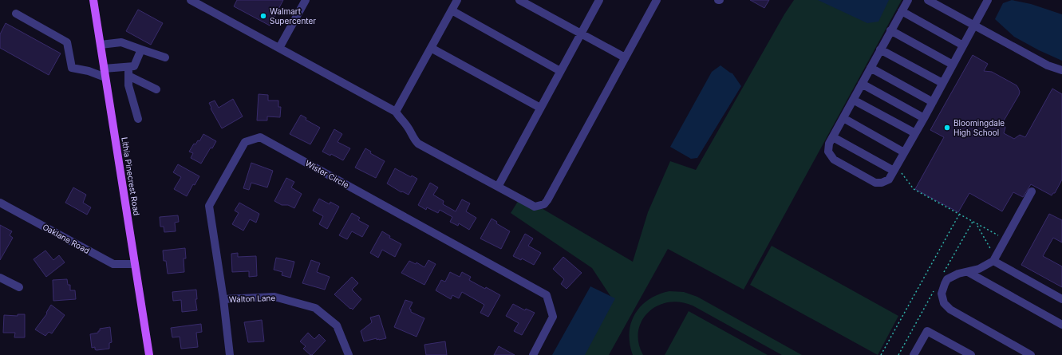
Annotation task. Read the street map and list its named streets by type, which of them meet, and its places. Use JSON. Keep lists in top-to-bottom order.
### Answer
{
  "streets": {
    "main road": ["Lithia Pinecrest Road"],
    "street": ["Wister Circle", "Oaklane Road", "Walton Lane"]
  },
  "crossings": [
    ["Wister Circle", "Walton Lane"],
    ["Lithia Pinecrest Road", "Oaklane Road"]
  ],
  "places": ["Walmart Supercenter", "Bloomingdale High School"]
}
